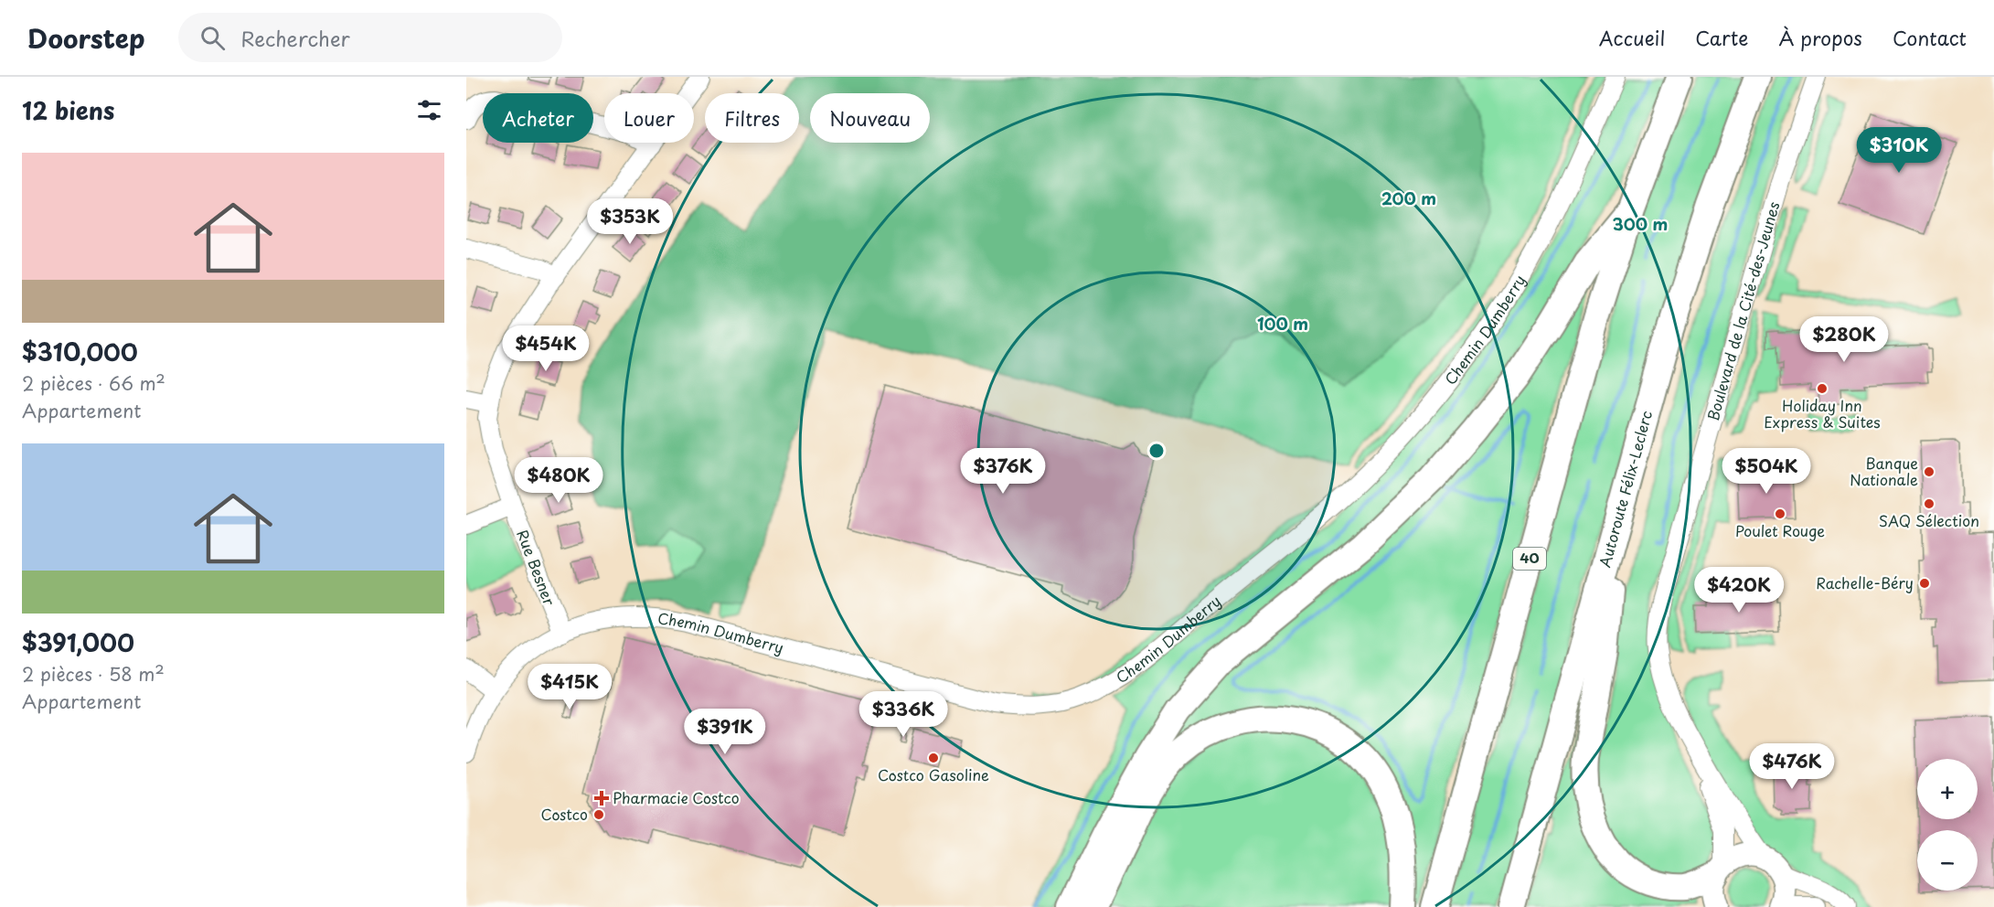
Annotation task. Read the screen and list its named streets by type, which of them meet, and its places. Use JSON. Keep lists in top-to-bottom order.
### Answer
{
  "streets": {
    "highway": ["Autoroute Félix-Leclerc", "40"],
    "street": ["Boulevard de la Cité-des-Jeunes", "Chemin Dumberry", "Rue Besner"]
  },
  "crossings": [
    ["Chemin Dumberry", "Rue Besner"]
  ],
  "places": {
    "other": [
      "Holiday Inn Express & Suites",
      "Banque Nationale",
      "SAQ Sélection",
      "Poulet Rouge",
      "Rachelle-Béry",
      "Costco Gasoline",
      "Costco"
    ],
    "health": ["Pharmacie Costco"]
  },
  "page": {
    "header": "Doorstep",
    "search": "Rechercher",
    "nav": [
      "Accueil",
      "Carte",
      "À propos",
      "Contact"
    ],
    "heading": "12 biens",
    "chip": [
      "Acheter",
      "Louer",
      "Filtres",
      "Nouveau"
    ],
    "price": [
      "$310K",
      "$353K",
      "$280K",
      "$454K",
      "$376K",
      "$504K",
      "$480K",
      "$420K",
      "$415K",
      "$336K",
      "$391K",
      "$476K"
    ],
    "list": [
      {
        "name": "$310,000",
        "note": "2 pièces · 66 m² · Appartement"
      },
      {
        "name": "$391,000",
        "note": "2 pièces · 58 m² · Appartement"
      }
    ],
    "map_buttons": ["+", "−"]
  },
  "rings": ["200 m", "300 m", "100 m"]
}
